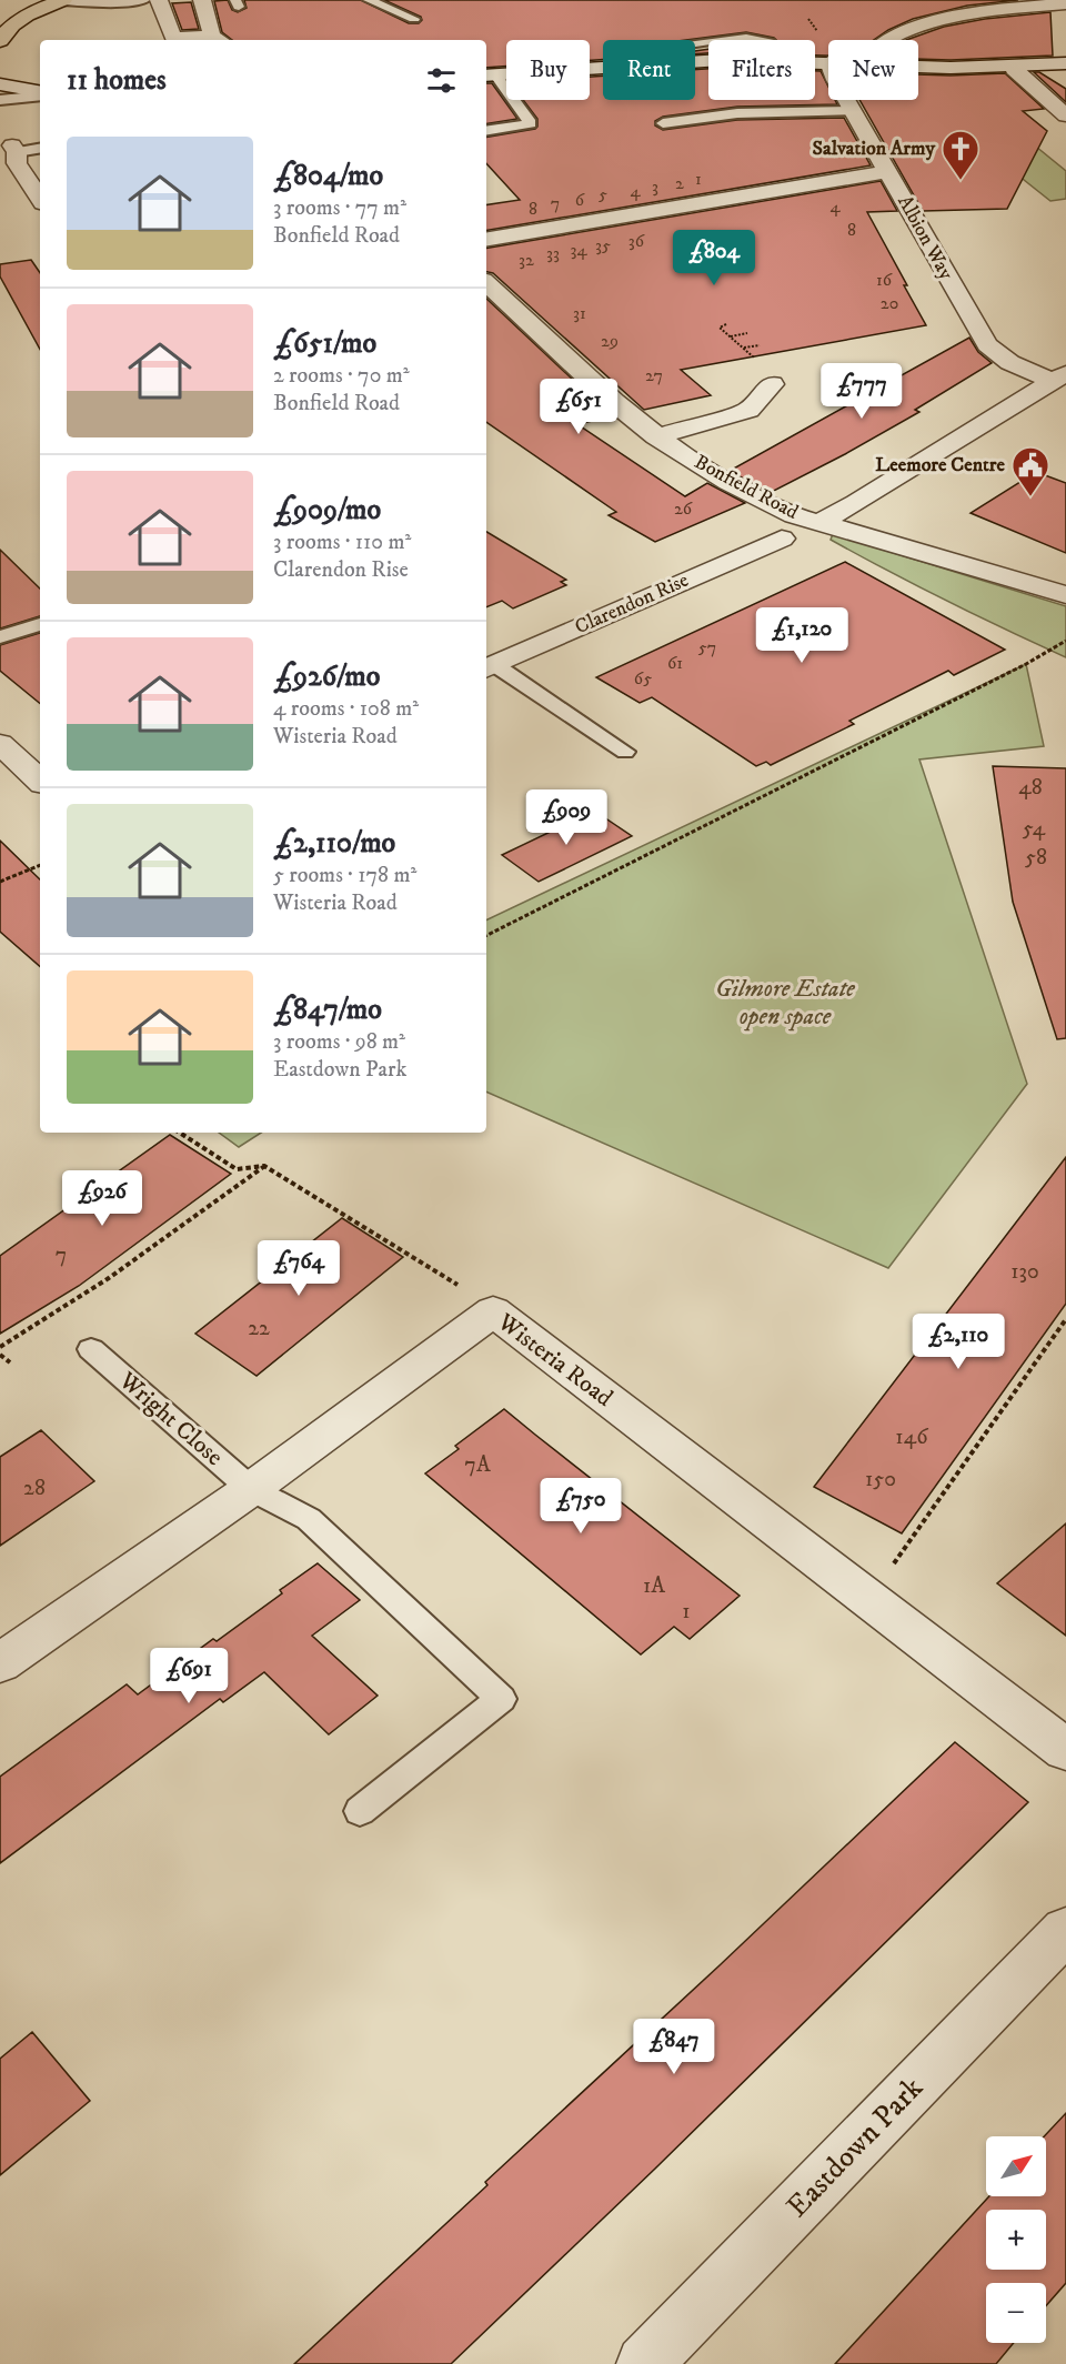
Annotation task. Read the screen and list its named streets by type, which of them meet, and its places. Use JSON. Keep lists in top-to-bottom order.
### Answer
{
  "streets": {
    "street": [
      "Albion Way",
      "Bonfield Road",
      "Clarendon Rise",
      "Wisteria Road",
      "Eastdown Park"
    ],
    "lane": ["Wright Close"]
  },
  "crossings": [
    ["Wisteria Road", "Wright Close"]
  ],
  "parks": ["Gilmore Estate open space"],
  "places": {
    "church": ["Salvation Army"],
    "public building": ["Leemore Centre"]
  },
  "house_numbers": [
    "1",
    "2",
    "3",
    "4",
    "5",
    "6",
    "7",
    "4",
    "8",
    "8",
    "36",
    "35",
    "34",
    "33",
    "32",
    "16",
    "20",
    "31",
    "29",
    "27",
    "26",
    "57",
    "61",
    "65",
    "48",
    "54",
    "58",
    "7",
    "130",
    "22",
    "146",
    "7A",
    "150",
    "28",
    "1A",
    "1"
  ],
  "north": "top right",
  "page": {
    "chip": [
      "Buy",
      "Rent",
      "Filters",
      "New"
    ],
    "heading": "11 homes",
    "list": [
      {
        "name": "£804/mo",
        "note": "3 rooms · 77 m² · Bonfield Road"
      },
      {
        "name": "£651/mo",
        "note": "2 rooms · 70 m² · Bonfield Road"
      },
      {
        "name": "£909/mo",
        "note": "3 rooms · 110 m² · Clarendon Rise"
      },
      {
        "name": "£926/mo",
        "note": "4 rooms · 108 m² · Wisteria Road"
      },
      {
        "name": "£2,110/mo",
        "note": "5 rooms · 178 m² · Wisteria Road"
      },
      {
        "name": "£847/mo",
        "note": "3 rooms · 98 m² · Eastdown Park"
      }
    ],
    "price": [
      "£804",
      "£777",
      "£651",
      "£1,120",
      "£909",
      "£926",
      "£764",
      "£2,110",
      "£750",
      "£691",
      "£847"
    ],
    "map_buttons": ["+", "−"]
  }
}
